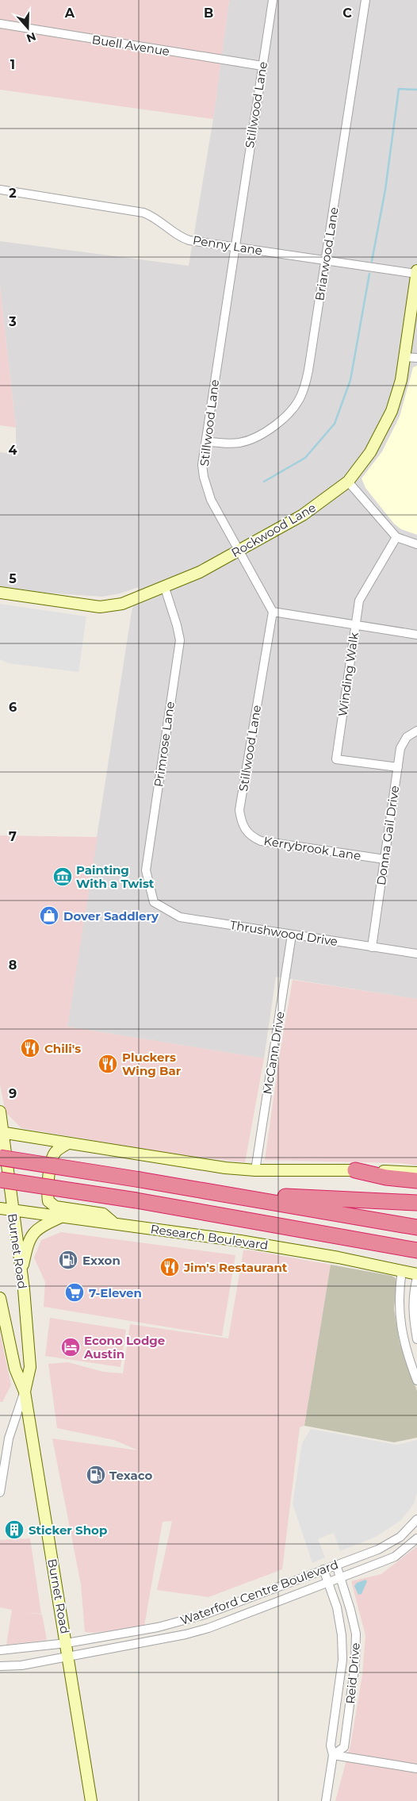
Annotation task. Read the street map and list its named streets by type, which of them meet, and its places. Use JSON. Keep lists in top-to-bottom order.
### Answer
{
  "streets": {
    "main road": ["Rockwood Lane", "Research Boulevard", "Burnet Road"],
    "street": [
      "Buell Avenue",
      "Stillwood Lane",
      "Penny Lane",
      "Briarwood Lane",
      "Winding Walk",
      "Primrose Lane",
      "Donna Gail Drive",
      "Kerrybrook Lane",
      "Thrushwood Drive",
      "McCann Drive",
      "Waterford Centre Boulevard",
      "Reid Drive"
    ]
  },
  "crossings": [
    ["Buell Avenue", "Stillwood Lane"],
    ["Stillwood Lane", "Penny Lane"],
    ["Stillwood Lane", "Briarwood Lane"],
    ["Stillwood Lane", "Rockwood Lane"],
    ["Stillwood Lane", "Kerrybrook Lane"],
    ["Penny Lane", "Briarwood Lane"],
    ["Penny Lane", "Rockwood Lane"],
    ["Rockwood Lane", "Primrose Lane"],
    ["Winding Walk", "Donna Gail Drive"],
    ["Primrose Lane", "Thrushwood Drive"],
    ["Donna Gail Drive", "Kerrybrook Lane"],
    ["Donna Gail Drive", "Thrushwood Drive"],
    ["Thrushwood Drive", "McCann Drive"],
    ["Research Boulevard", "Burnet Road"],
    ["Burnet Road", "Waterford Centre Boulevard"],
    ["Waterford Centre Boulevard", "Reid Drive"]
  ],
  "places": {
    "museum": ["Painting With a Twist"],
    "shop": ["Dover Saddlery"],
    "restaurant": ["Chili's", "Pluckers Wing Bar", "Jim's Restaurant"],
    "fuel station": ["Exxon", "Texaco"],
    "supermarket": ["7-Eleven"],
    "hotel": ["Econo Lodge Austin"],
    "building": ["Sticker Shop"]
  },
  "north": "bottom",
  "grid": {
    "columns": ["A", "B", "C"],
    "rows": [
      "1",
      "2",
      "3",
      "4",
      "5",
      "6",
      "7",
      "8",
      "9"
    ]
  }
}
